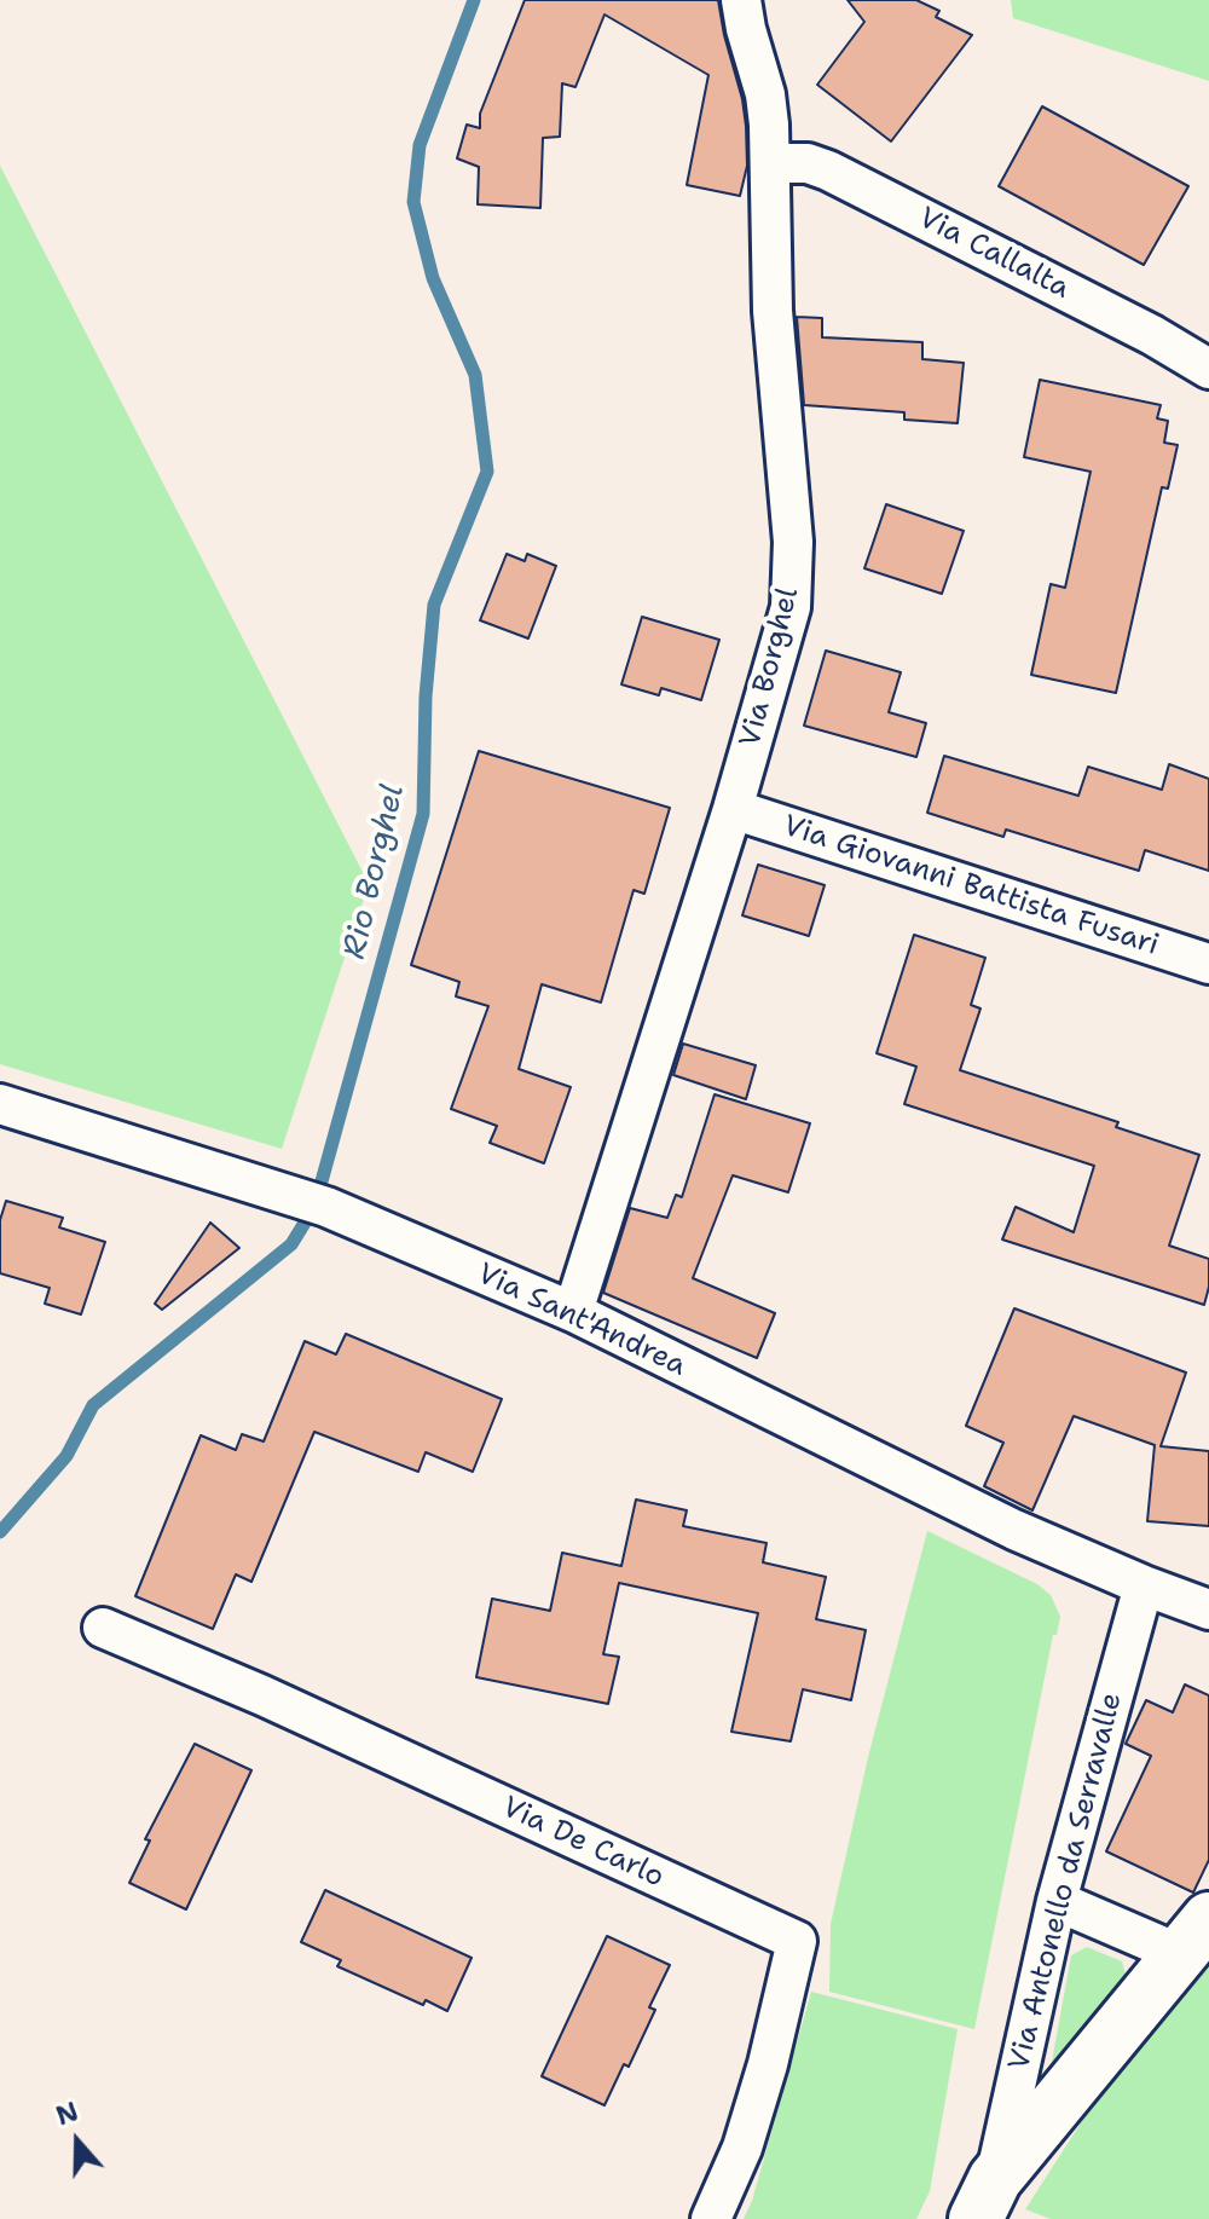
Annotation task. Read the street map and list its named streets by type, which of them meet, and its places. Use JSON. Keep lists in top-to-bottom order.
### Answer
{
  "streets": {
    "street": [
      "Via Callalta",
      "Via Borghel",
      "Via Giovanni Battista Fusari",
      "Via Sant'Andrea",
      "Via De Carlo",
      "Via Antonello da Serravalle"
    ]
  },
  "crossings": [
    ["Via Callalta", "Via Borghel"],
    ["Via Borghel", "Via Giovanni Battista Fusari"],
    ["Via Borghel", "Via Sant'Andrea"],
    ["Via Sant'Andrea", "Via Antonello da Serravalle"]
  ],
  "water": ["Rio Borghel"],
  "north": "top"
}
